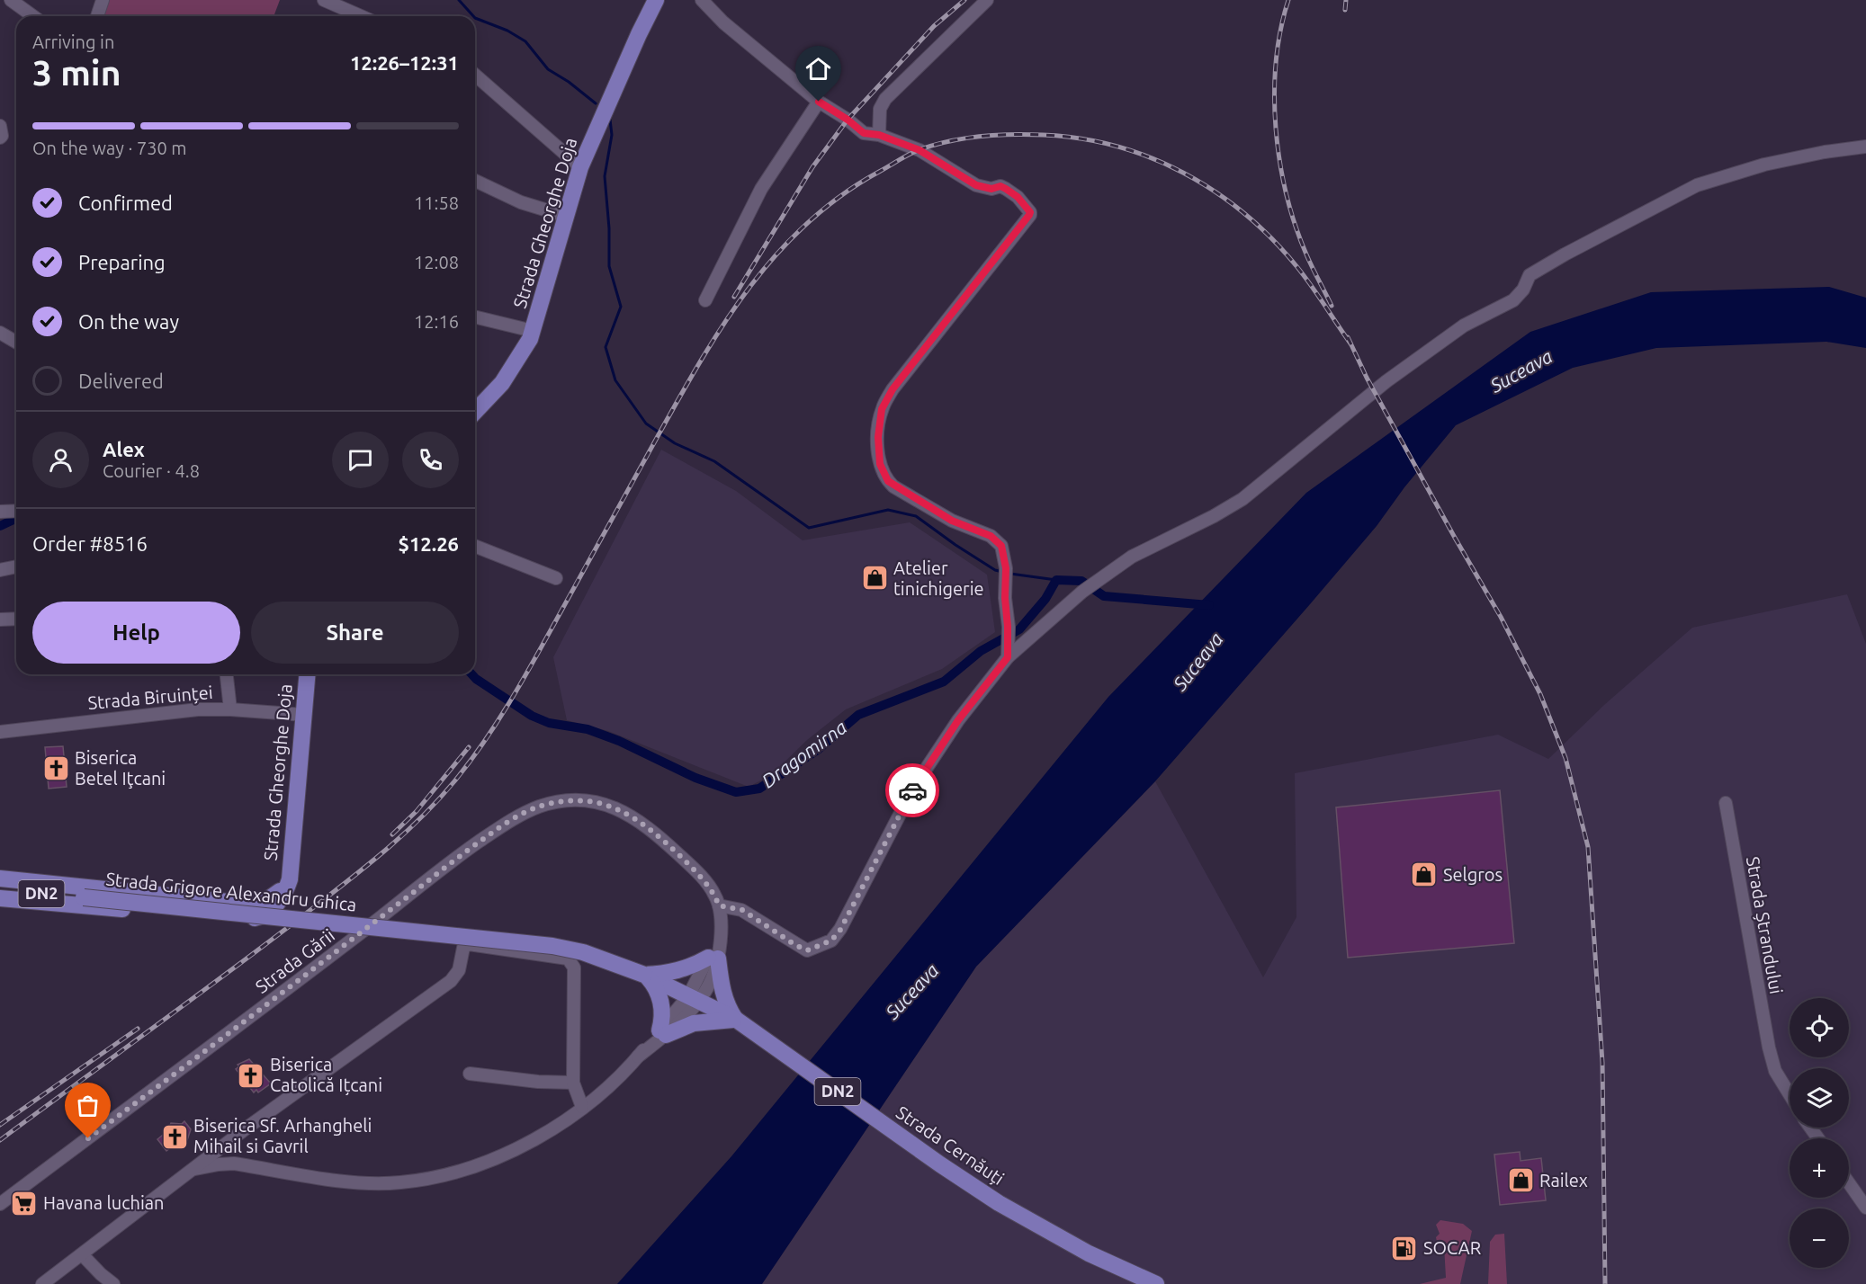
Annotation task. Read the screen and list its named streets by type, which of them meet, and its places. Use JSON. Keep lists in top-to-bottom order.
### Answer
{
  "streets": {
    "main road": [
      "Strada Gheorghe Doja",
      "Strada Grigore Alexandru Ghica",
      "DN2",
      "Strada Cernăuți"
    ],
    "street": ["Strada Biruinței", "Strada Ștrandului", "Strada Gării"]
  },
  "crossings": [
    ["Strada Gheorghe Doja", "Strada Biruinței"],
    ["Strada Grigore Alexandru Ghica", "Strada Gării"],
    ["Strada Grigore Alexandru Ghica", "Strada Cernăuți"]
  ],
  "water": ["Suceava", "Dragomirna"],
  "places": {
    "shop": ["Atelier tinichigerie", "Selgros", "Railex"],
    "church": ["Biserica Betel Iţcani", "Biserica Catolică Ițcani", "Biserica Sf. Arhangheli Mihail si Gavril"],
    "supermarket": ["Havana luchian"],
    "fuel station": ["SOCAR"]
  },
  "page": {
    "heading": ["3 min", "Arriving in", "12:26–12:31"],
    "panel": [
      "Alex",
      "Courier · 4.8",
      "Order #8516",
      "$12.26"
    ],
    "bar": "On the way · 730 m",
    "list": [
      ["Confirmed", "11:58"],
      ["Preparing", "12:08"],
      ["On the way", "12:16"],
      "Delivered"
    ],
    "buttons": ["Help", "Share"],
    "map_buttons": ["+", "−"]
  }
}
